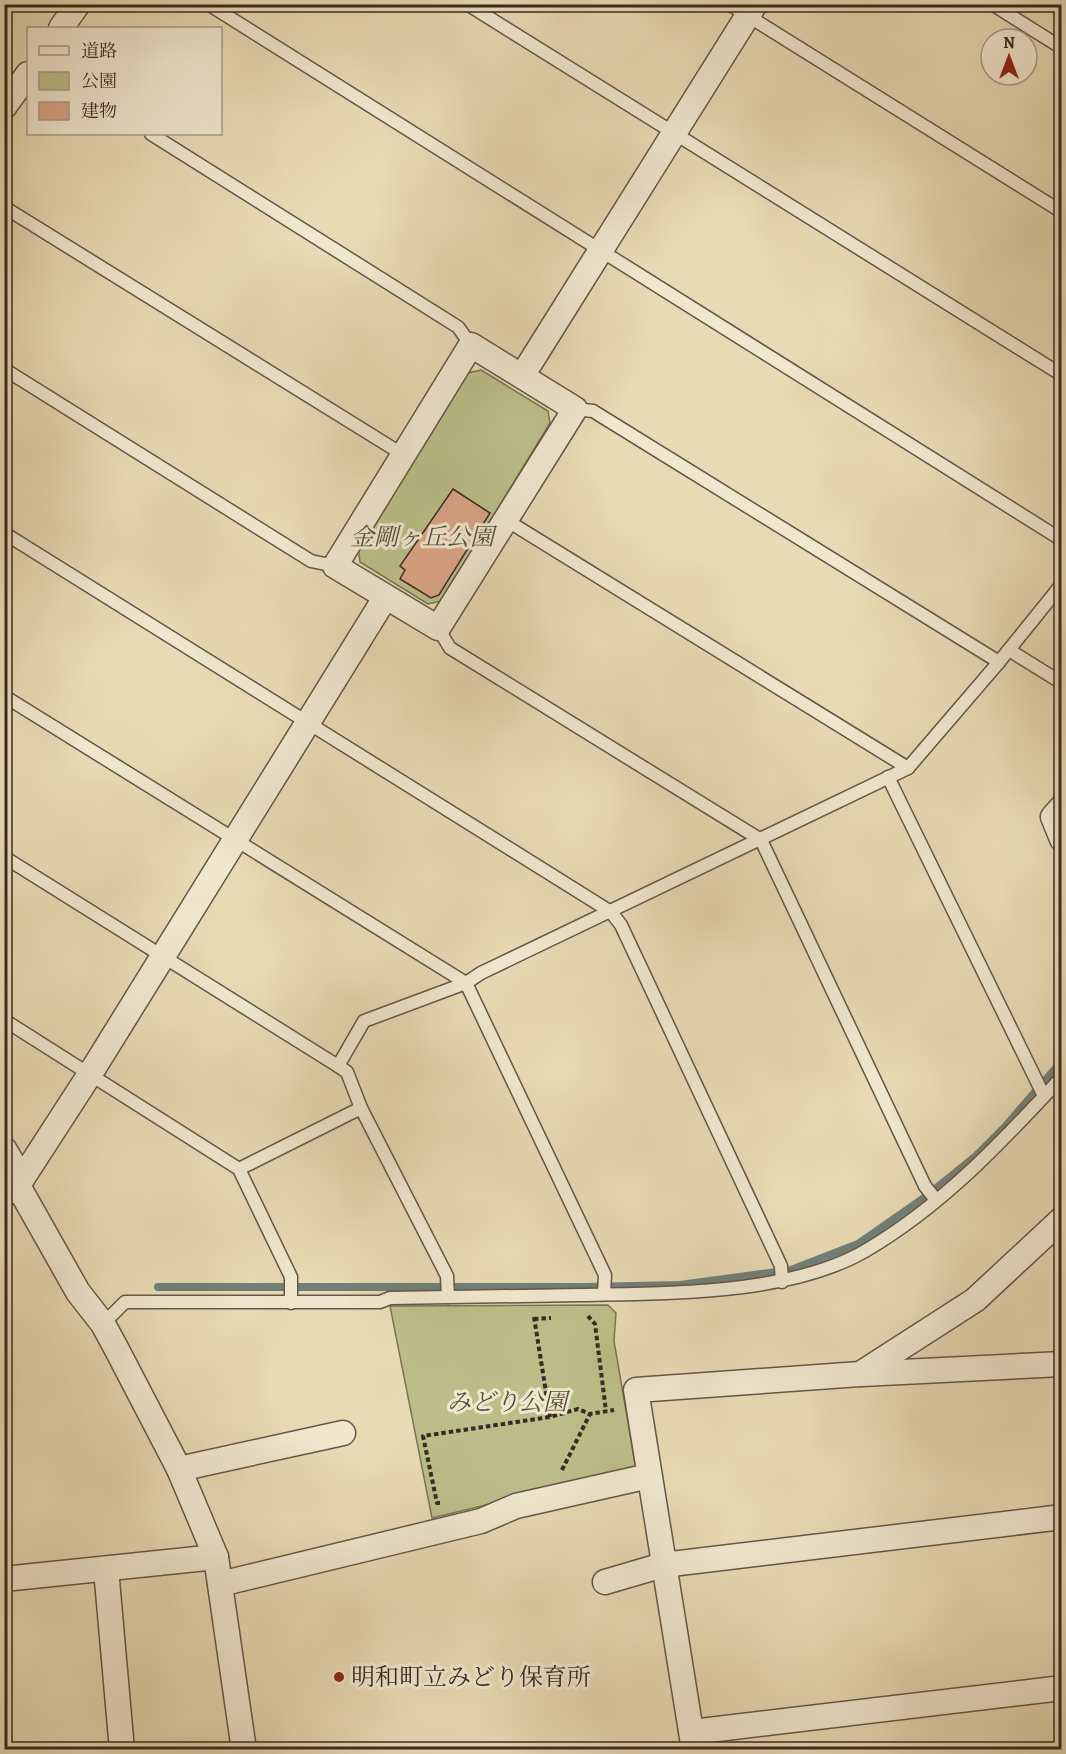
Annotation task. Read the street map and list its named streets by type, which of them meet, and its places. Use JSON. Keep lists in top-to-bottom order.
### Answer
{
  "parks": ["金剛ヶ丘公園", "みどり公園"],
  "places": ["明和町立みどり保育所"],
  "legend": ["道路", "公園", "建物"],
  "north": "top"
}
